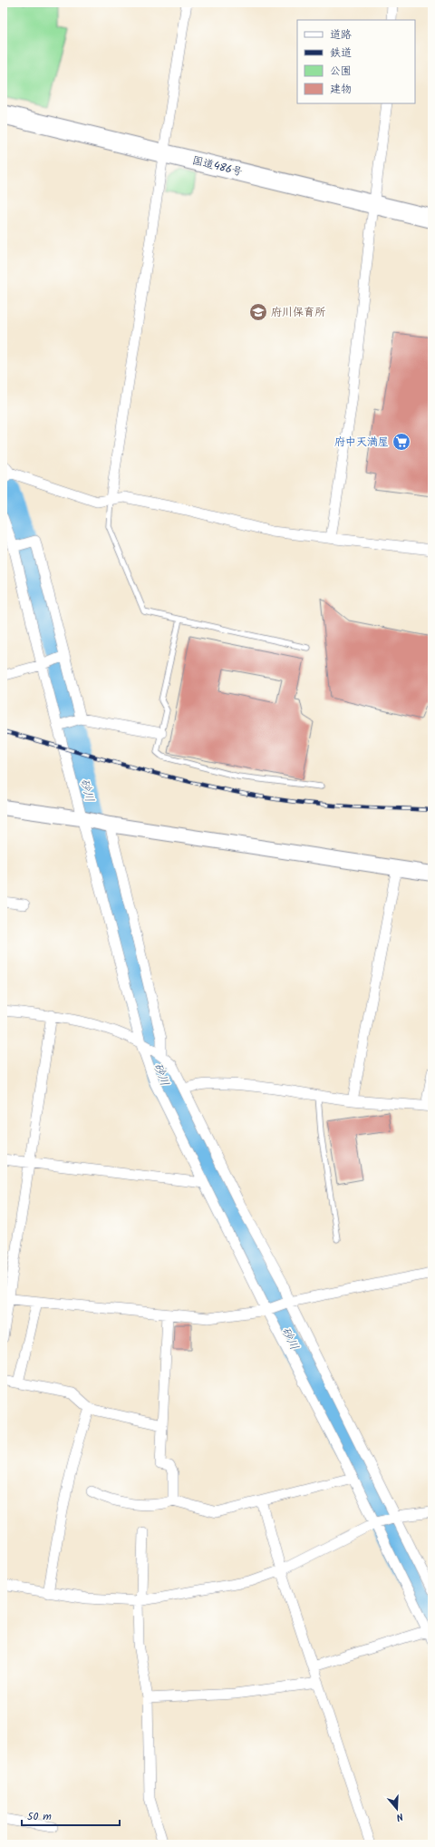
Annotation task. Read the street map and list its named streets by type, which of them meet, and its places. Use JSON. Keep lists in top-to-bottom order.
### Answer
{
  "streets": {
    "highway": ["国道486号"]
  },
  "water": ["砂川"],
  "places": {
    "school or university": ["府川保育所"],
    "supermarket": ["府中天満屋"]
  },
  "legend": [
    "道路",
    "鉄道",
    "公園",
    "建物"
  ],
  "scale_bar": "50 m",
  "north": "bottom"
}
